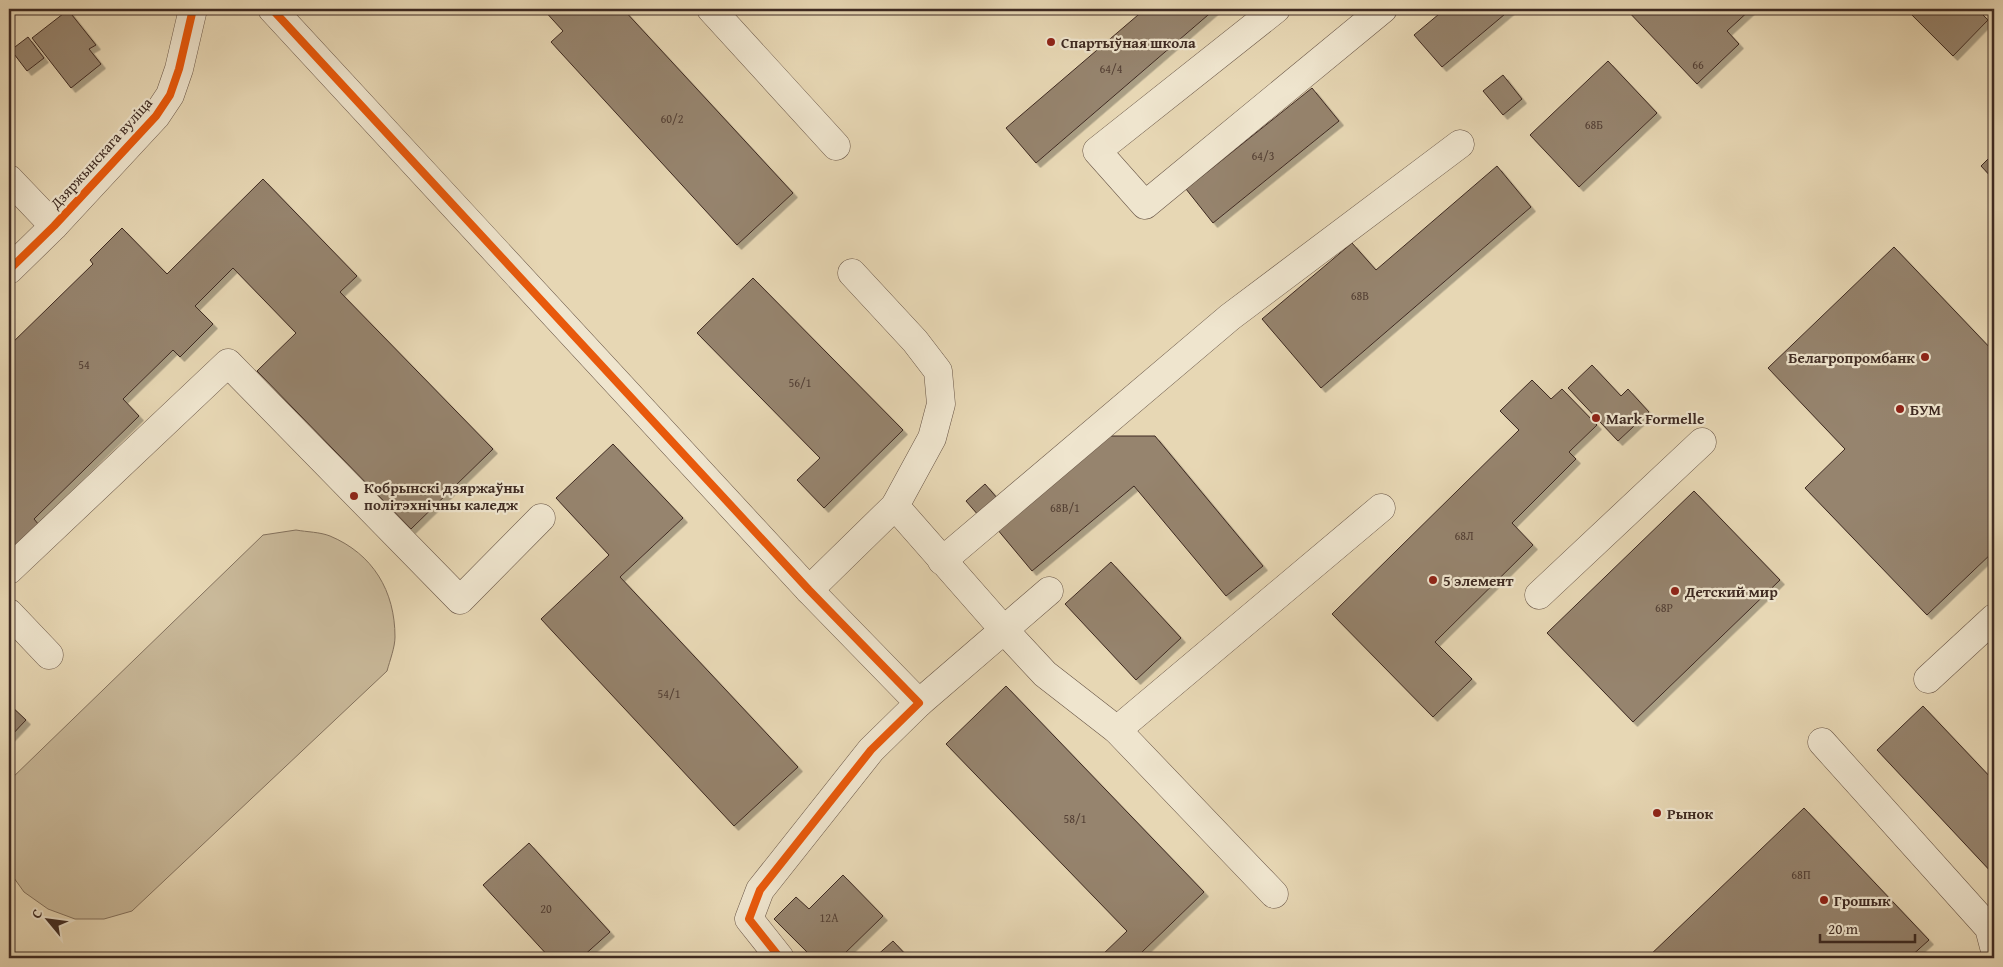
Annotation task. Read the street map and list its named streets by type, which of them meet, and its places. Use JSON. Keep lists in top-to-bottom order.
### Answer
{
  "streets": {
    "street": ["Дзяржынскага вуліца"]
  },
  "places": [
    "Спартыўная школа",
    "Белагропромбанк",
    "БУМ",
    "Mark Formelle",
    "Кобрынскі дзяржаўны політэхнічны каледж",
    "5 элемент",
    "Детский мир",
    "Рынок",
    "Грошык"
  ],
  "house_numbers": [
    "66",
    "64/4",
    "60/2",
    "68Б",
    "64/3",
    "68В",
    "54",
    "56/1",
    "68В/1",
    "68Л",
    "68Р",
    "54/1",
    "58/1",
    "68П",
    "20",
    "12А"
  ],
  "scale_bar": "20 m",
  "north": "top left"
}
